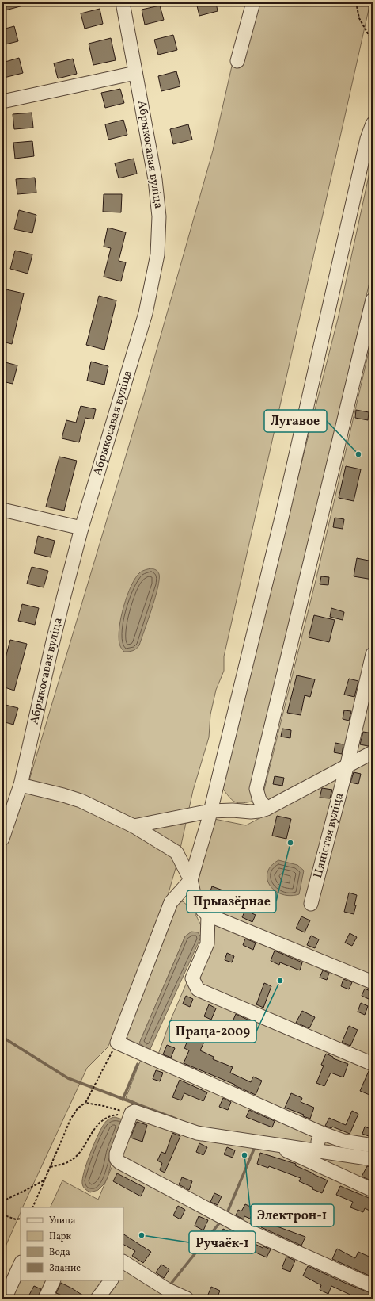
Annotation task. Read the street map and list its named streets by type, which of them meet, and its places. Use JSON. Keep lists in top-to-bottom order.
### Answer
{
  "streets": {
    "street": ["Абрыкосавая вуліца", "Цяністая вуліца"]
  },
  "places": [
    "Лугавое",
    "Прыазёрнае",
    "Праца-2009",
    "Электрон-1",
    "Ручаёк-1"
  ],
  "legend": [
    "Улица",
    "Парк",
    "Вода",
    "Здание"
  ]
}
